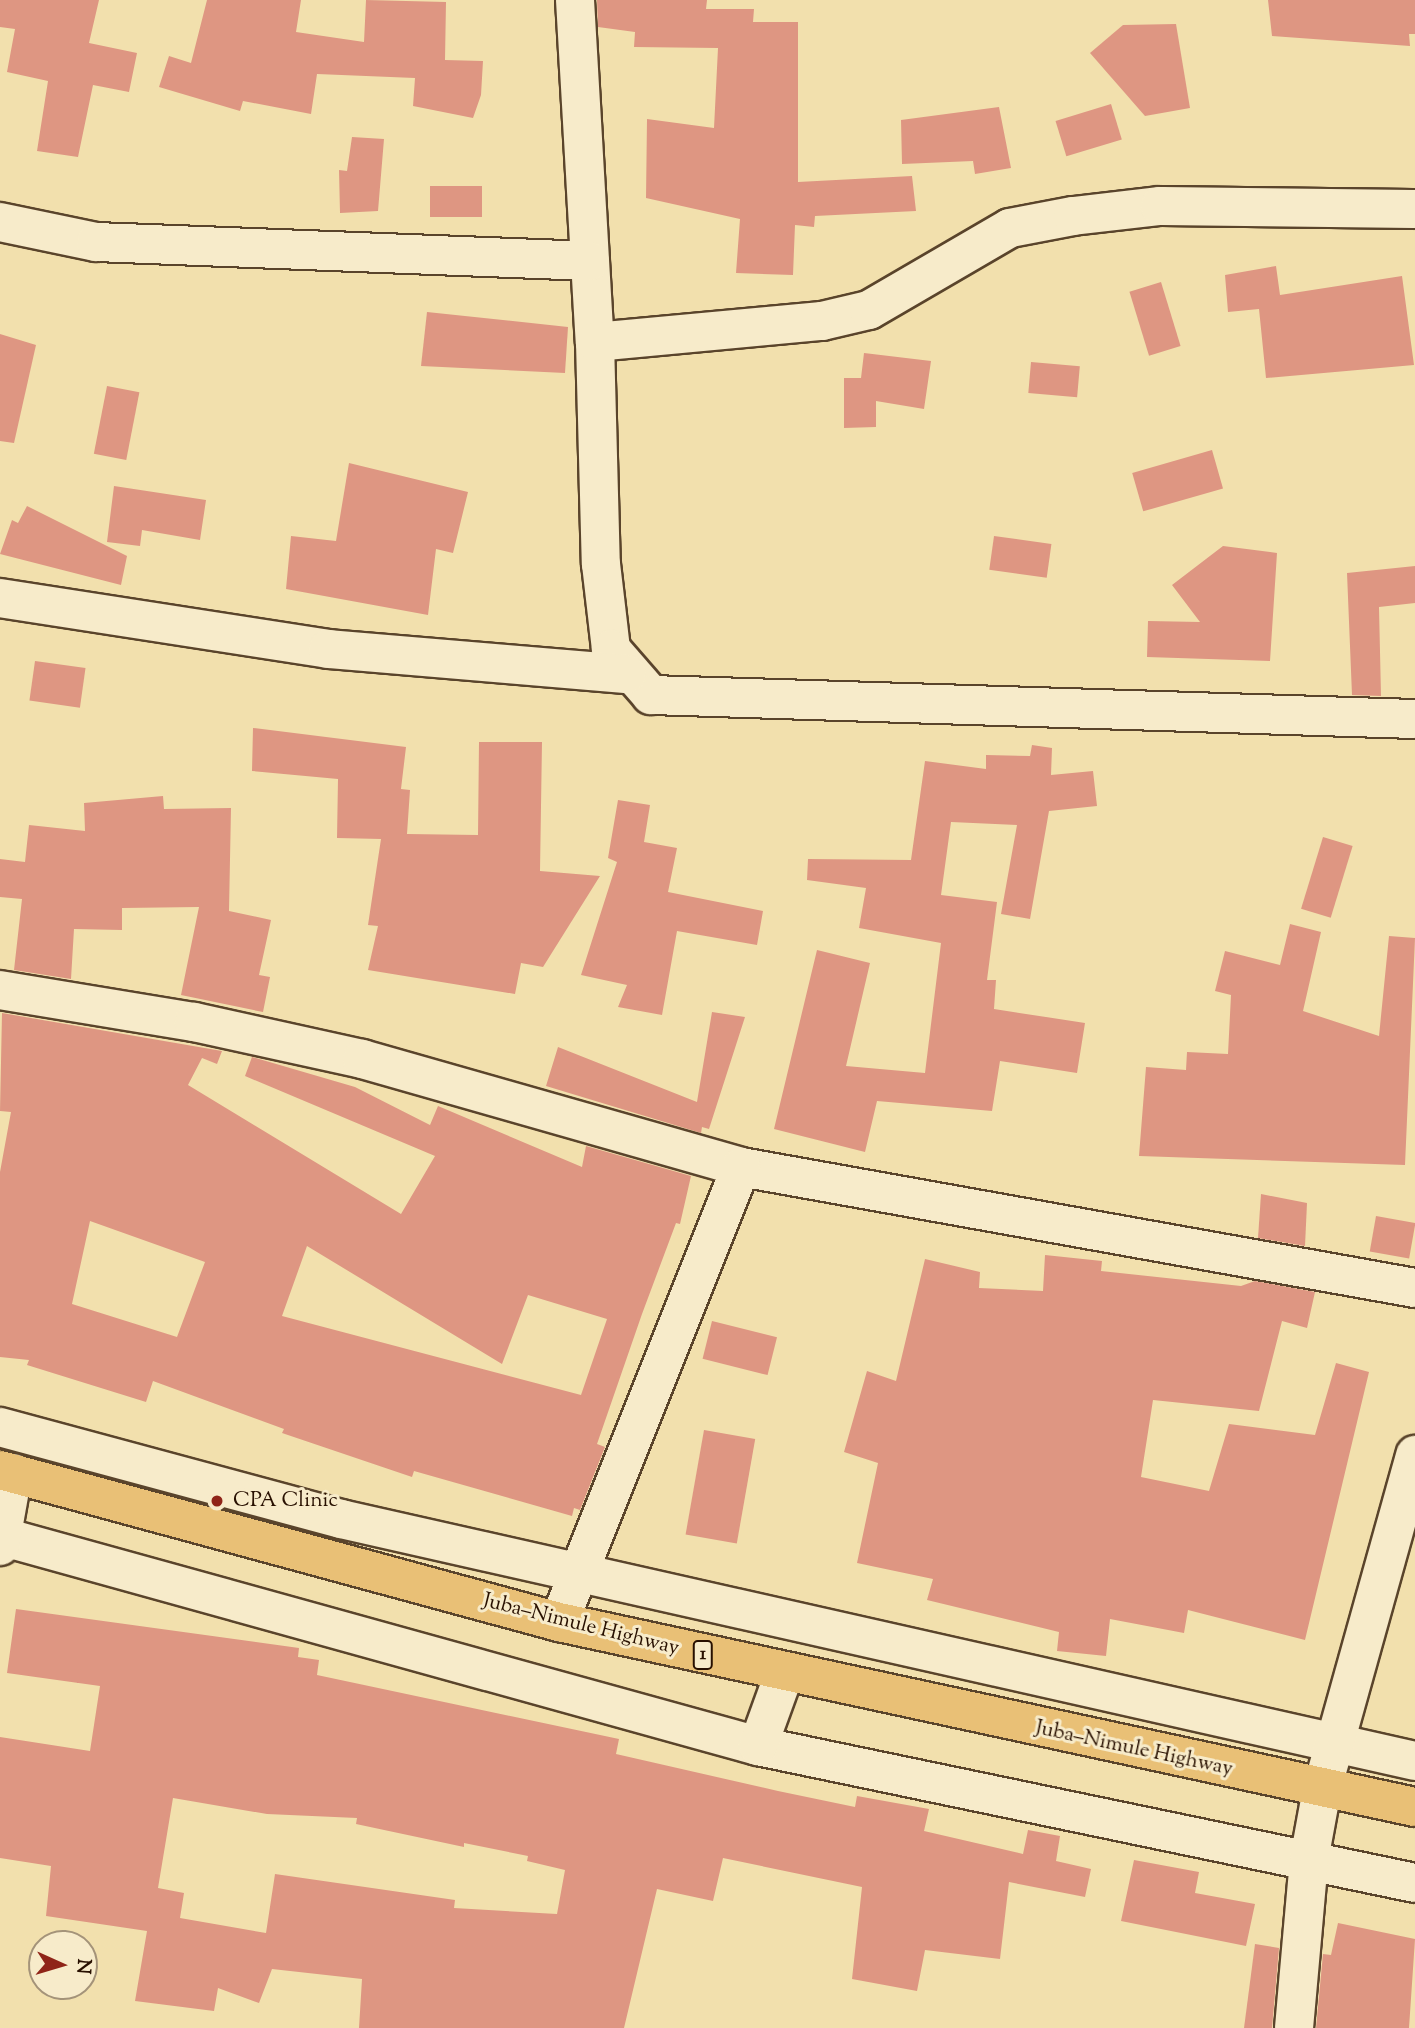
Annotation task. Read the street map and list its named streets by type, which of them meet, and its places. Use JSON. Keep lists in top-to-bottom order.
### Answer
{
  "streets": {
    "main road": ["Juba–Nimule Highway", "1"]
  },
  "places": ["CPA Clinic"],
  "north": "right"
}
